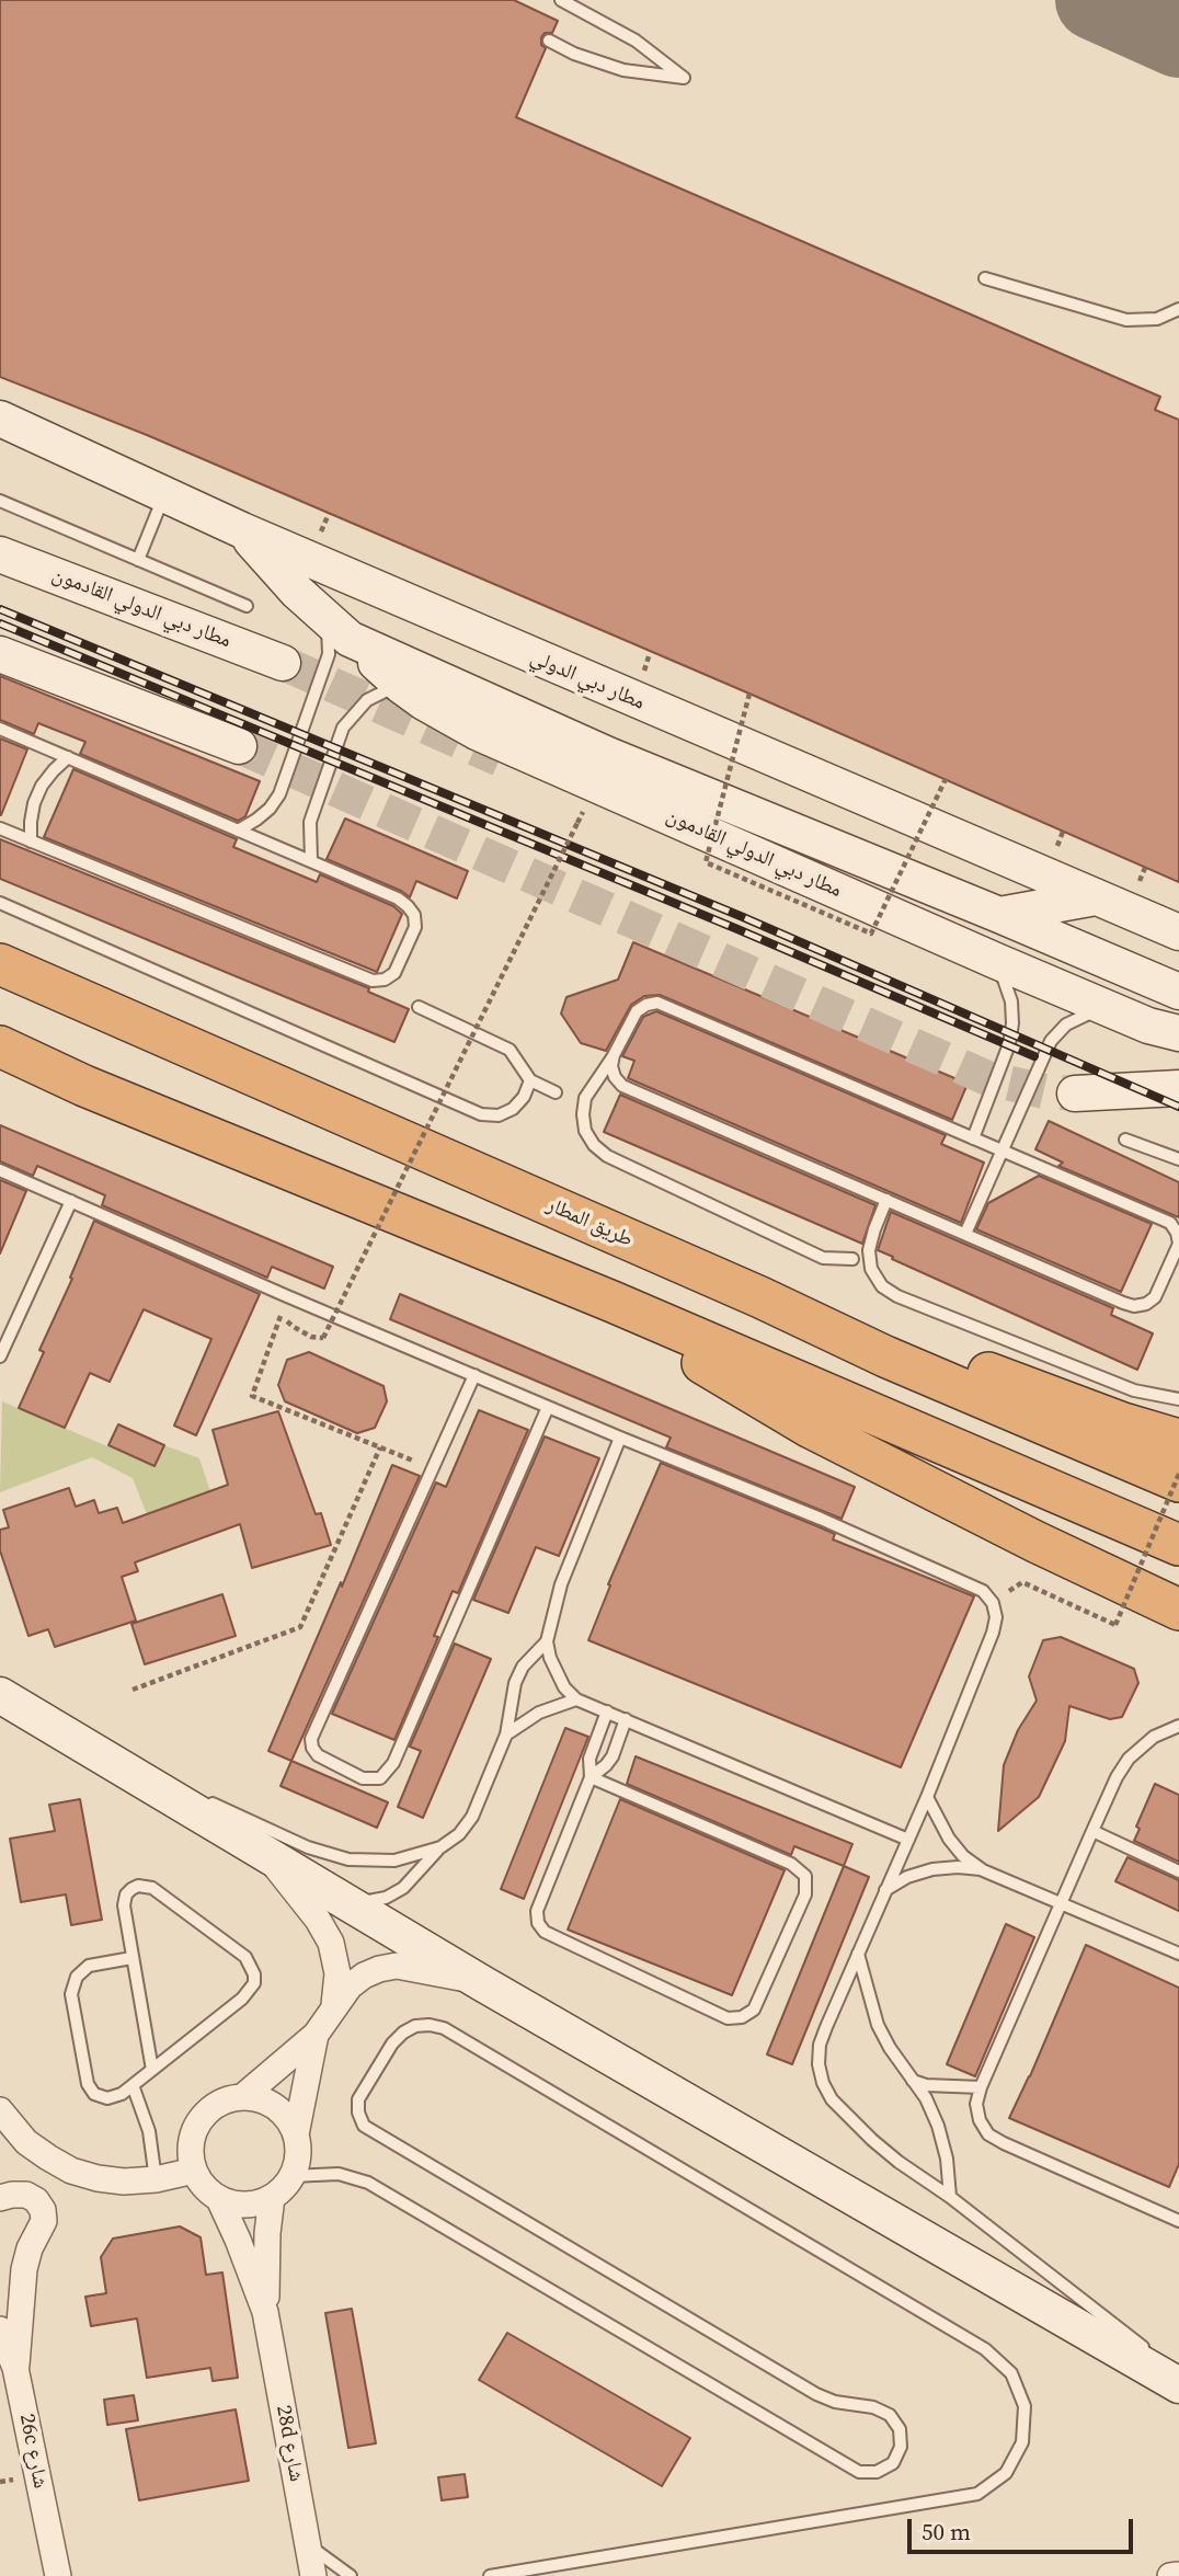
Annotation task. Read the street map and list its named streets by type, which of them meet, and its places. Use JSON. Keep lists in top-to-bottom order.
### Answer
{
  "streets": {
    "highway": ["طريق المطار"],
    "main road": ["مطار دبي الدولي القادمون", "مطار دبي الدولي"],
    "street": ["28d شارع", "26c شارع"]
  },
  "crossings": [
    ["مطار دبي الدولي القادمون", "مطار دبي الدولي"]
  ],
  "scale_bar": "50 m"
}
